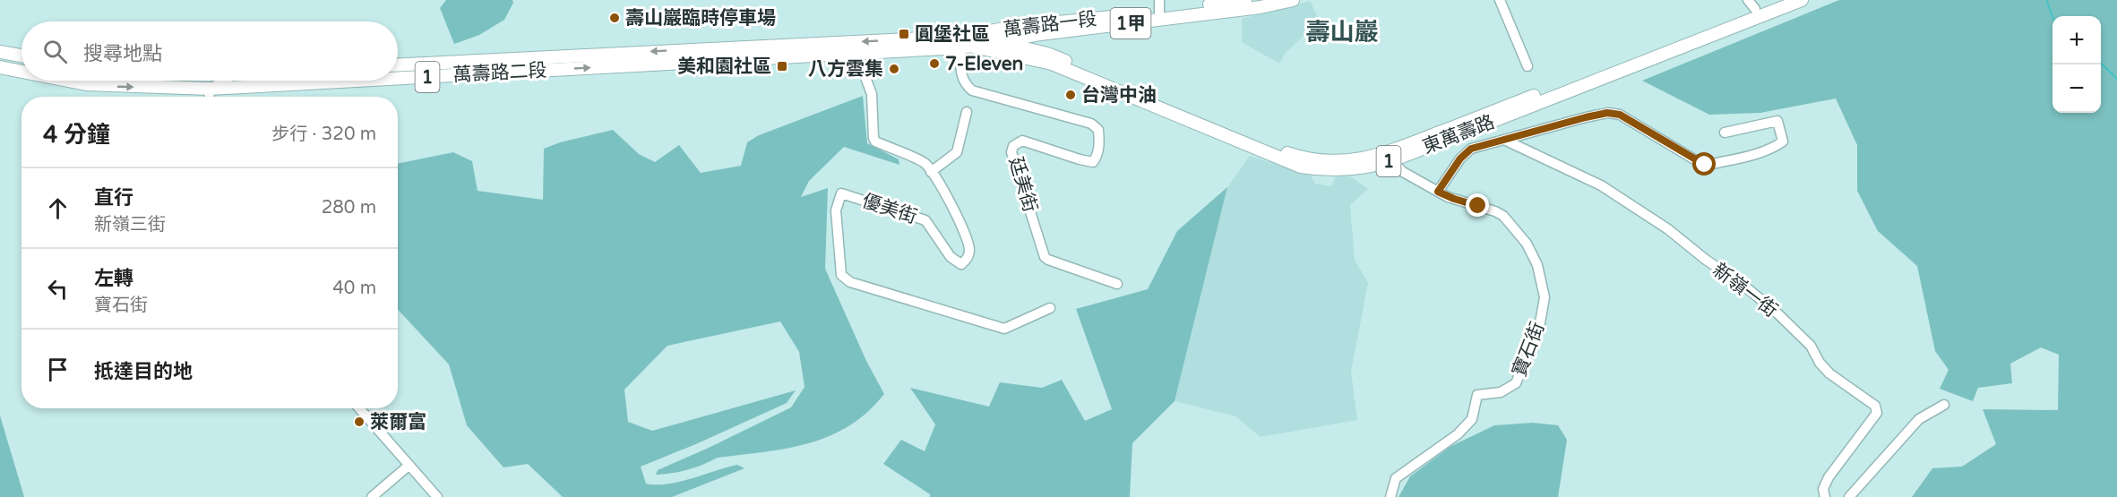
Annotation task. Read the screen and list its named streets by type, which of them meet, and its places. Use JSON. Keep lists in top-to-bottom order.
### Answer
{
  "streets": {
    "main road": [
      "1甲",
      "萬壽路一段",
      "萬壽路二段",
      "1",
      "東萬壽路"
    ],
    "street": [
      "廷美街",
      "優美街",
      "新嶺一街",
      "寶石街"
    ]
  },
  "crossings": [
    ["萬壽路一段", "萬壽路二段"],
    ["萬壽路一段", "東萬壽路"],
    ["萬壽路二段", "東萬壽路"],
    ["萬壽路二段", "廷美街"],
    ["萬壽路二段", "優美街"],
    ["東萬壽路", "廷美街"],
    ["東萬壽路", "寶石街"]
  ],
  "districts": ["壽山巖"],
  "places": {
    "other": [
      "壽山巖臨時停車場",
      "7-Eleven",
      "八方雲集",
      "台灣中油",
      "萊爾富"
    ],
    "transit": ["圓堡社區", "美和園社區"]
  },
  "page": {
    "map_buttons": ["+", "−"],
    "search": "搜尋地點",
    "heading": ["4 分鐘", "步行 · 320 m"],
    "list": [
      ["直行", "新嶺三街", "280 m"],
      ["左轉", "寶石街", "40 m"],
      "抵達目的地"
    ]
  }
}
